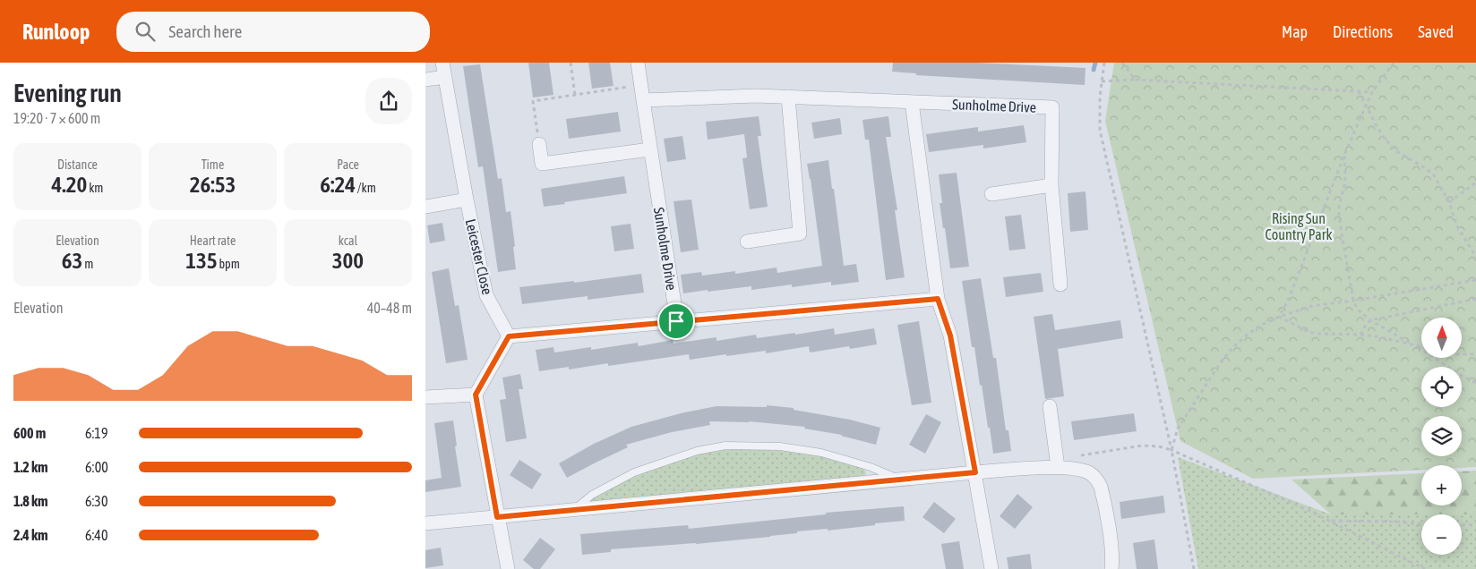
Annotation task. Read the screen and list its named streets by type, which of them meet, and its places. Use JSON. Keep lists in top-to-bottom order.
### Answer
{
  "streets": {
    "street": ["Sunholme Drive", "Leicester Close"]
  },
  "parks": ["Rising Sun Country Park"],
  "north": "top",
  "page": {
    "header": "Runloop",
    "search": "Search here",
    "nav": ["Map", "Directions", "Saved"],
    "heading": ["Evening run", "19:20 · 7 × 600 m"],
    "stats": [
      ["Distance", "4.20 km"],
      ["Time", "26:53"],
      ["Pace", "6:24 /km"],
      ["Elevation", "63 m"],
      ["Heart rate", "135 bpm"],
      ["kcal", "300"]
    ],
    "chart": ["Elevation", "40–48 m"],
    "map_buttons": ["+", "−"],
    "list": [
      {
        "name": "600 m",
        "note": "6:19"
      },
      {
        "name": "1.2 km",
        "note": "6:00"
      },
      {
        "name": "1.8 km",
        "note": "6:30"
      },
      {
        "name": "2.4 km",
        "note": "6:40"
      }
    ]
  }
}
